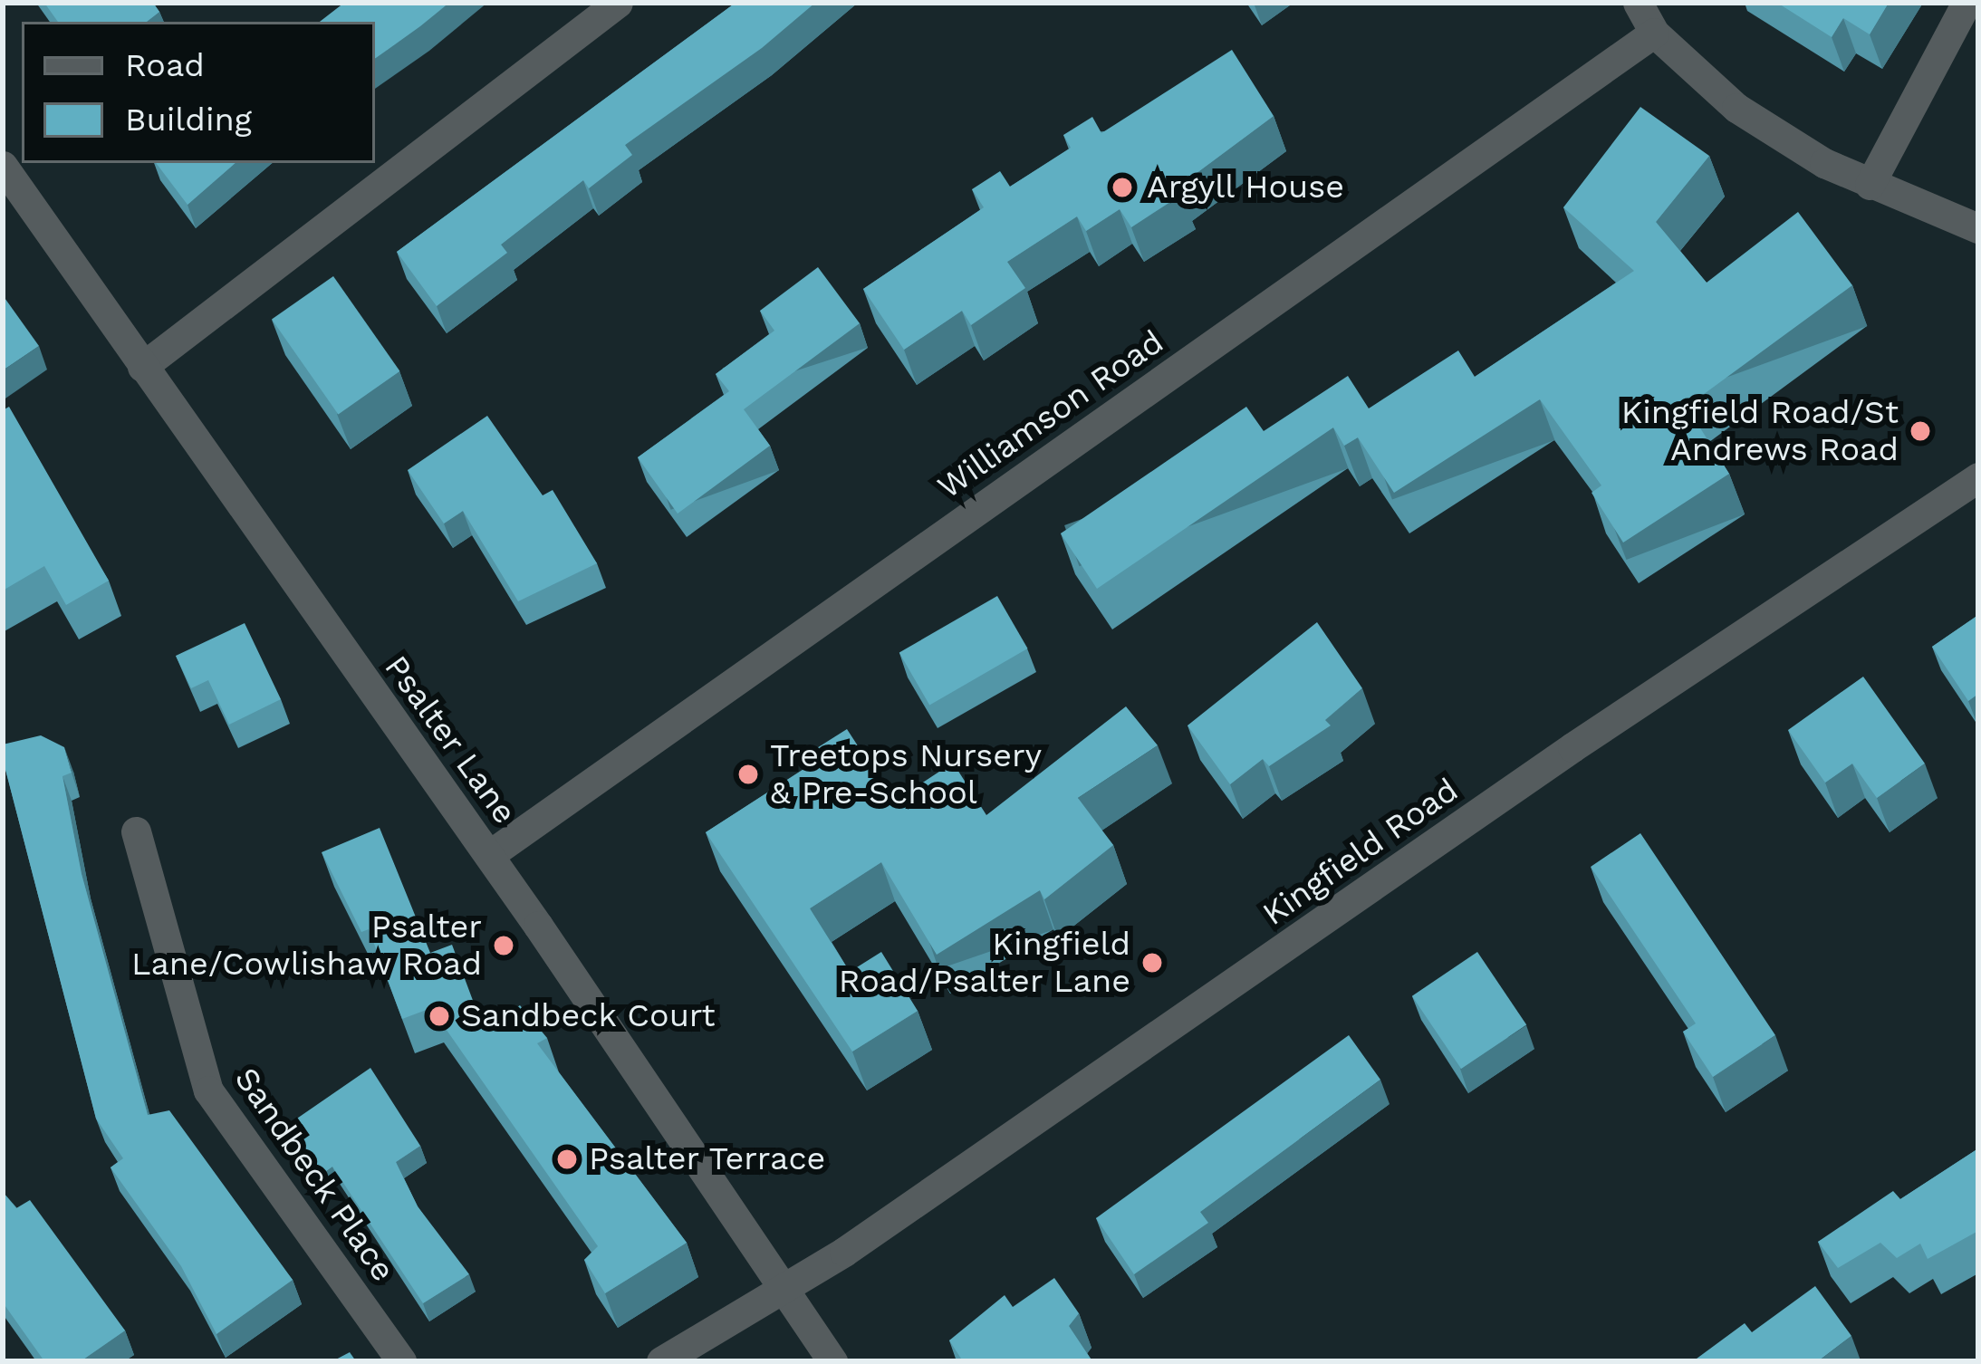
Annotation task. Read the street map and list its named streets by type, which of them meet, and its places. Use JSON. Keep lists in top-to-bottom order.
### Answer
{
  "streets": {
    "street": [
      "Williamson Road",
      "Psalter Lane",
      "Kingfield Road",
      "Sandbeck Place"
    ]
  },
  "crossings": [
    ["Williamson Road", "Psalter Lane"],
    ["Psalter Lane", "Kingfield Road"]
  ],
  "places": [
    "Argyll House",
    "Kingfield Road/St Andrews Road",
    "Treetops Nursery & Pre-School",
    "Psalter Lane/Cowlishaw Road",
    "Kingfield Road/Psalter Lane",
    "Sandbeck Court",
    "Psalter Terrace"
  ],
  "legend": ["Road", "Building"]
}
